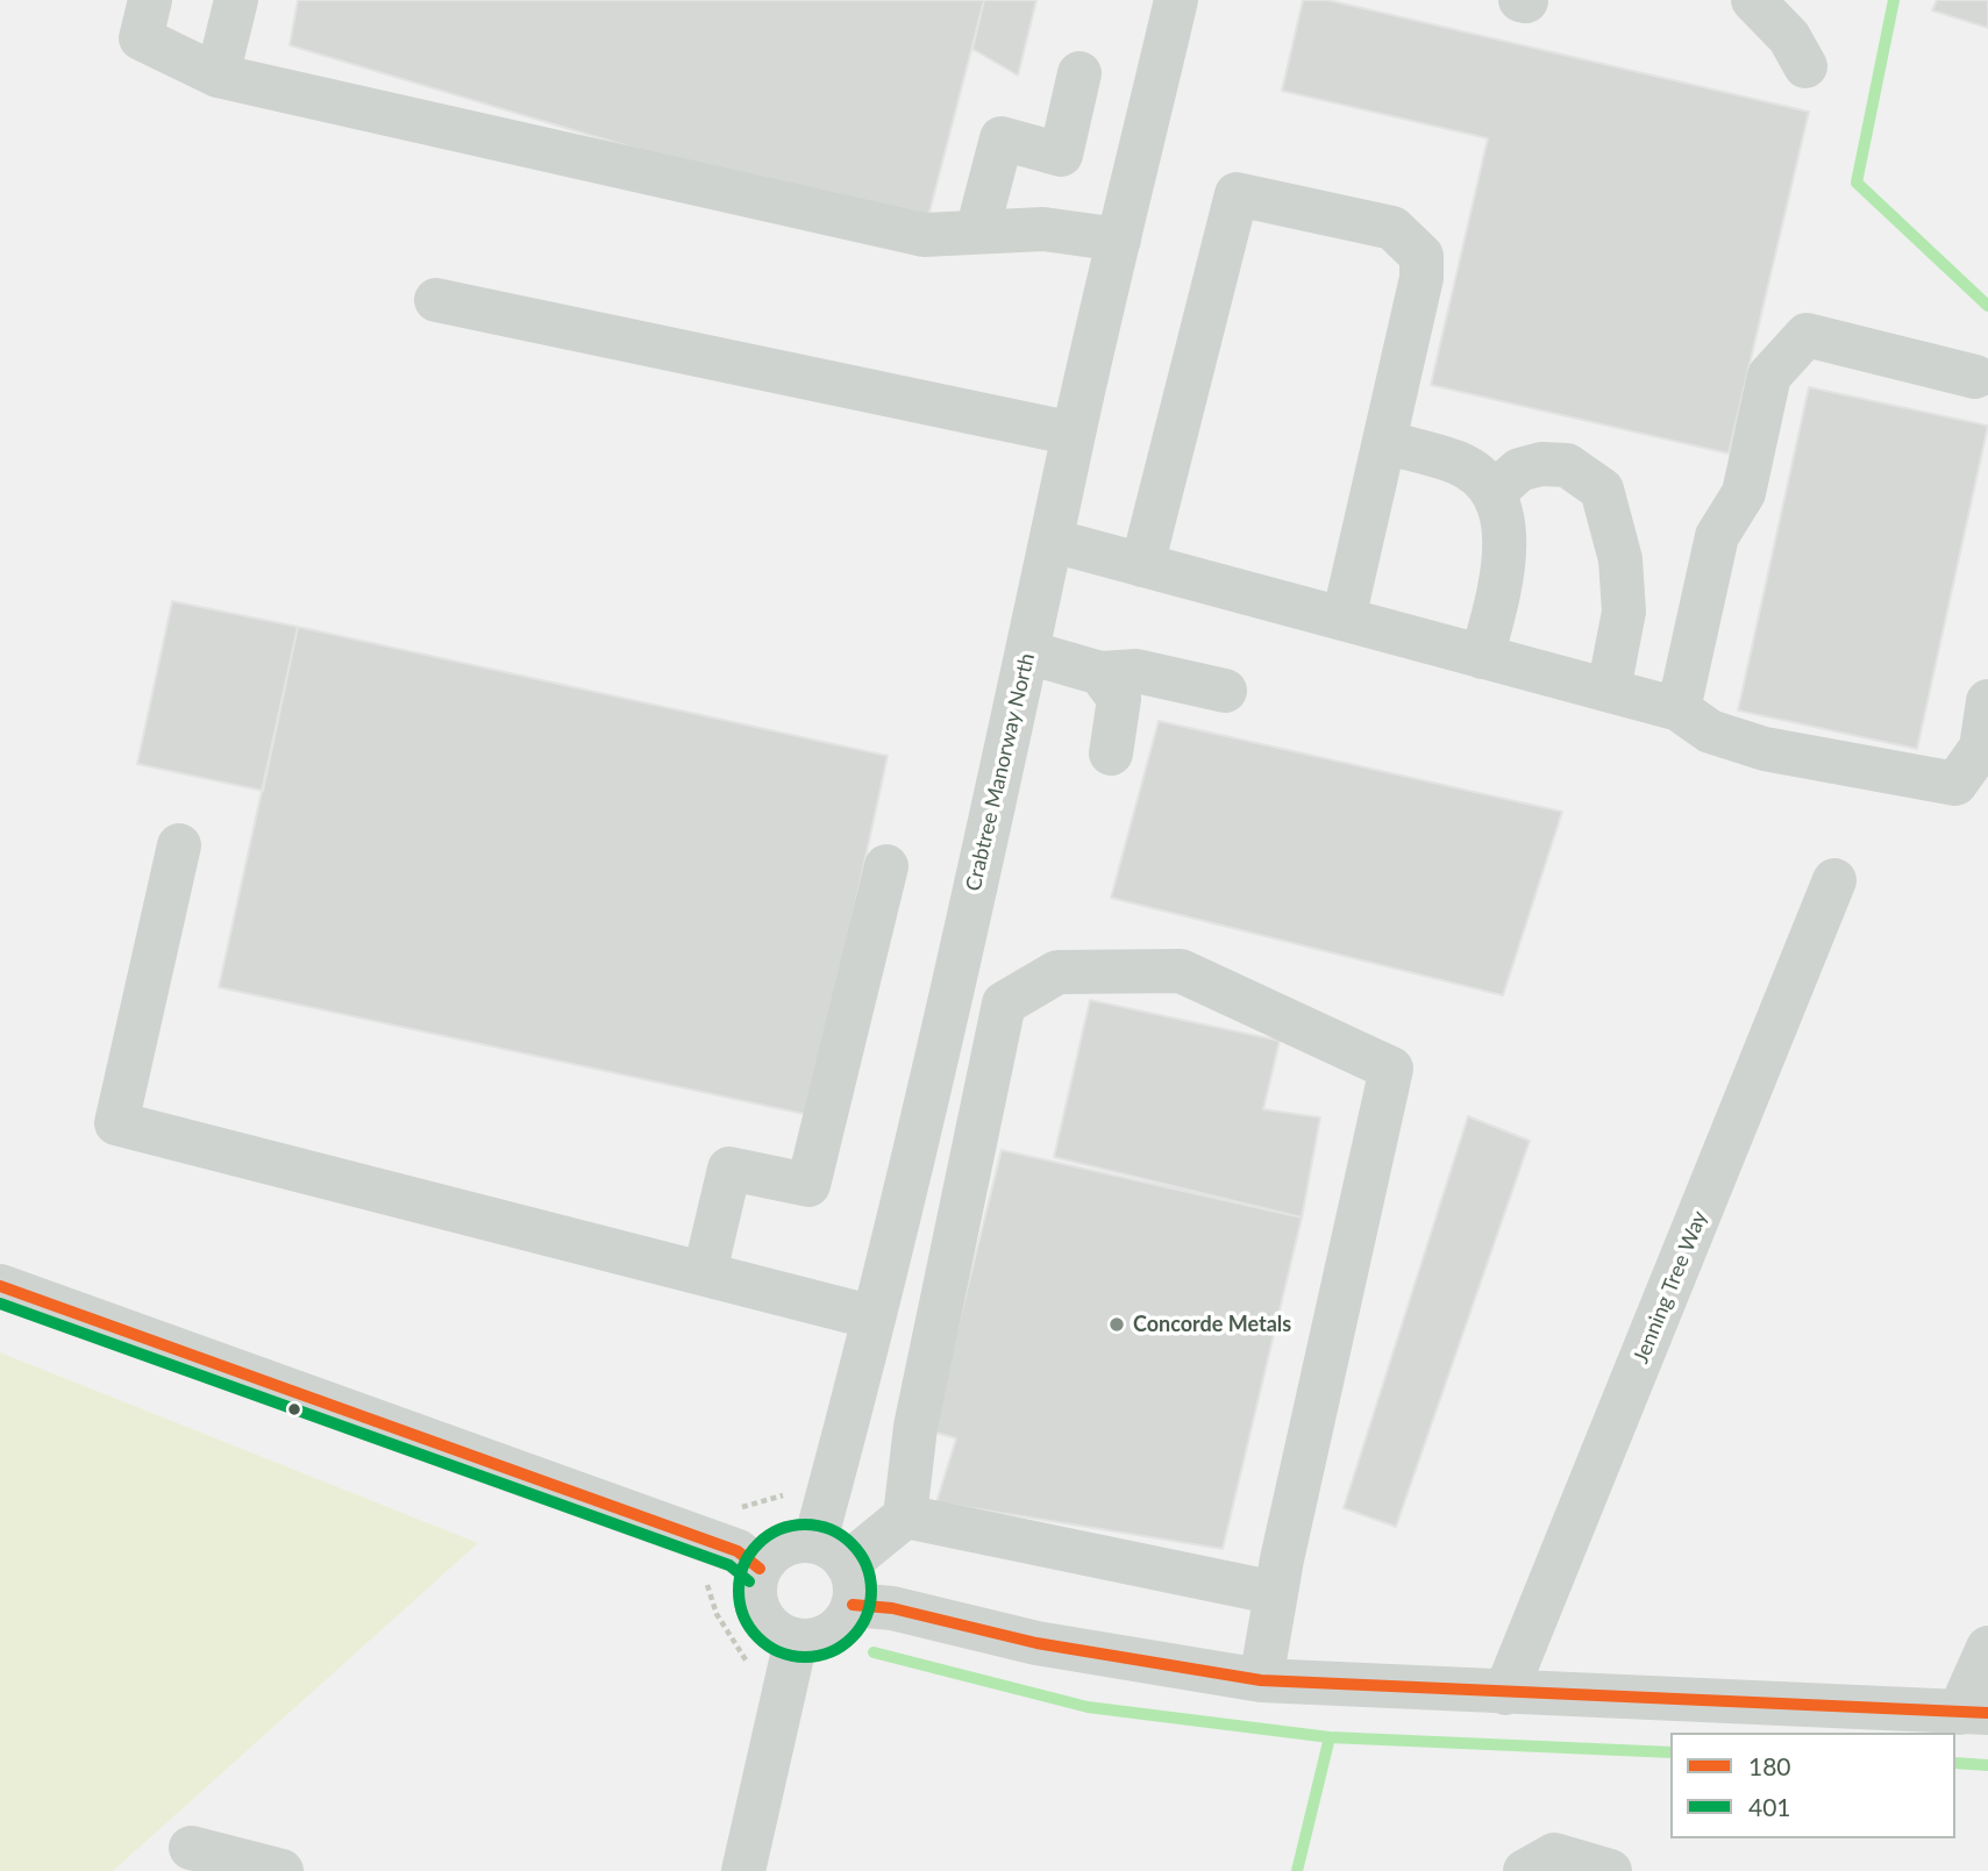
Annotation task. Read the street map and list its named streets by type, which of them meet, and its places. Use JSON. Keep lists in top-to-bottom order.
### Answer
{
  "streets": {
    "street": ["Crabtree Manorway North", "Jenning Tree Way"]
  },
  "places": ["Concorde Metals"],
  "lines": ["transit line 180", "transit line 401"],
  "legend": ["180", "401"]
}
